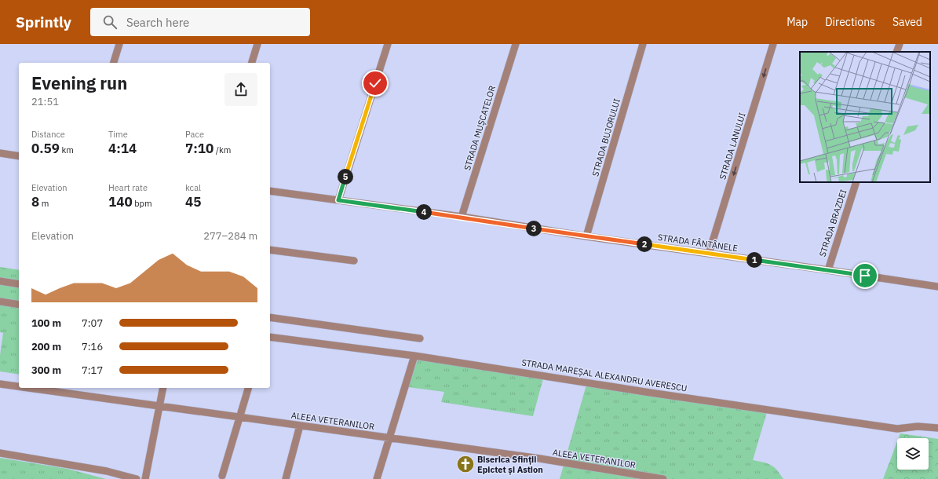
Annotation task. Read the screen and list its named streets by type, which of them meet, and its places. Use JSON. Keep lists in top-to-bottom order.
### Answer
{
  "streets": {
    "street": [
      "STRADA MUȘCATELOR",
      "STRADA BUJORULUI",
      "STRADA LANULUI",
      "STRADA BRAZDEI",
      "STRADA FÂNTÂNELE",
      "STRADA MAREȘAL ALEXANDRU AVERESCU",
      "ALEEA VETERANILOR"
    ]
  },
  "crossings": [
    ["STRADA MUȘCATELOR", "STRADA FÂNTÂNELE"],
    ["STRADA BUJORULUI", "STRADA FÂNTÂNELE"],
    ["STRADA LANULUI", "STRADA FÂNTÂNELE"],
    ["STRADA BRAZDEI", "STRADA FÂNTÂNELE"]
  ],
  "one_way": ["STRADA LANULUI"],
  "places": {
    "church": ["Biserica Sfinții Epictet și Astion"]
  },
  "page": {
    "header": "Sprintly",
    "search": "Search here",
    "nav": ["Map", "Directions", "Saved"],
    "heading": ["Evening run", "21:51"],
    "stats": [
      ["Distance", "0.59 km"],
      ["Time", "4:14"],
      ["Pace", "7:10 /km"],
      ["Elevation", "8 m"],
      ["Heart rate", "140 bpm"],
      ["kcal", "45"]
    ],
    "pins": [
      "5",
      "4",
      "3",
      "2",
      "1"
    ],
    "chart": ["Elevation", "277–284 m"],
    "list": [
      {
        "name": "100 m",
        "note": "7:07"
      },
      {
        "name": "200 m",
        "note": "7:16"
      },
      {
        "name": "300 m",
        "note": "7:17"
      }
    ]
  }
}
